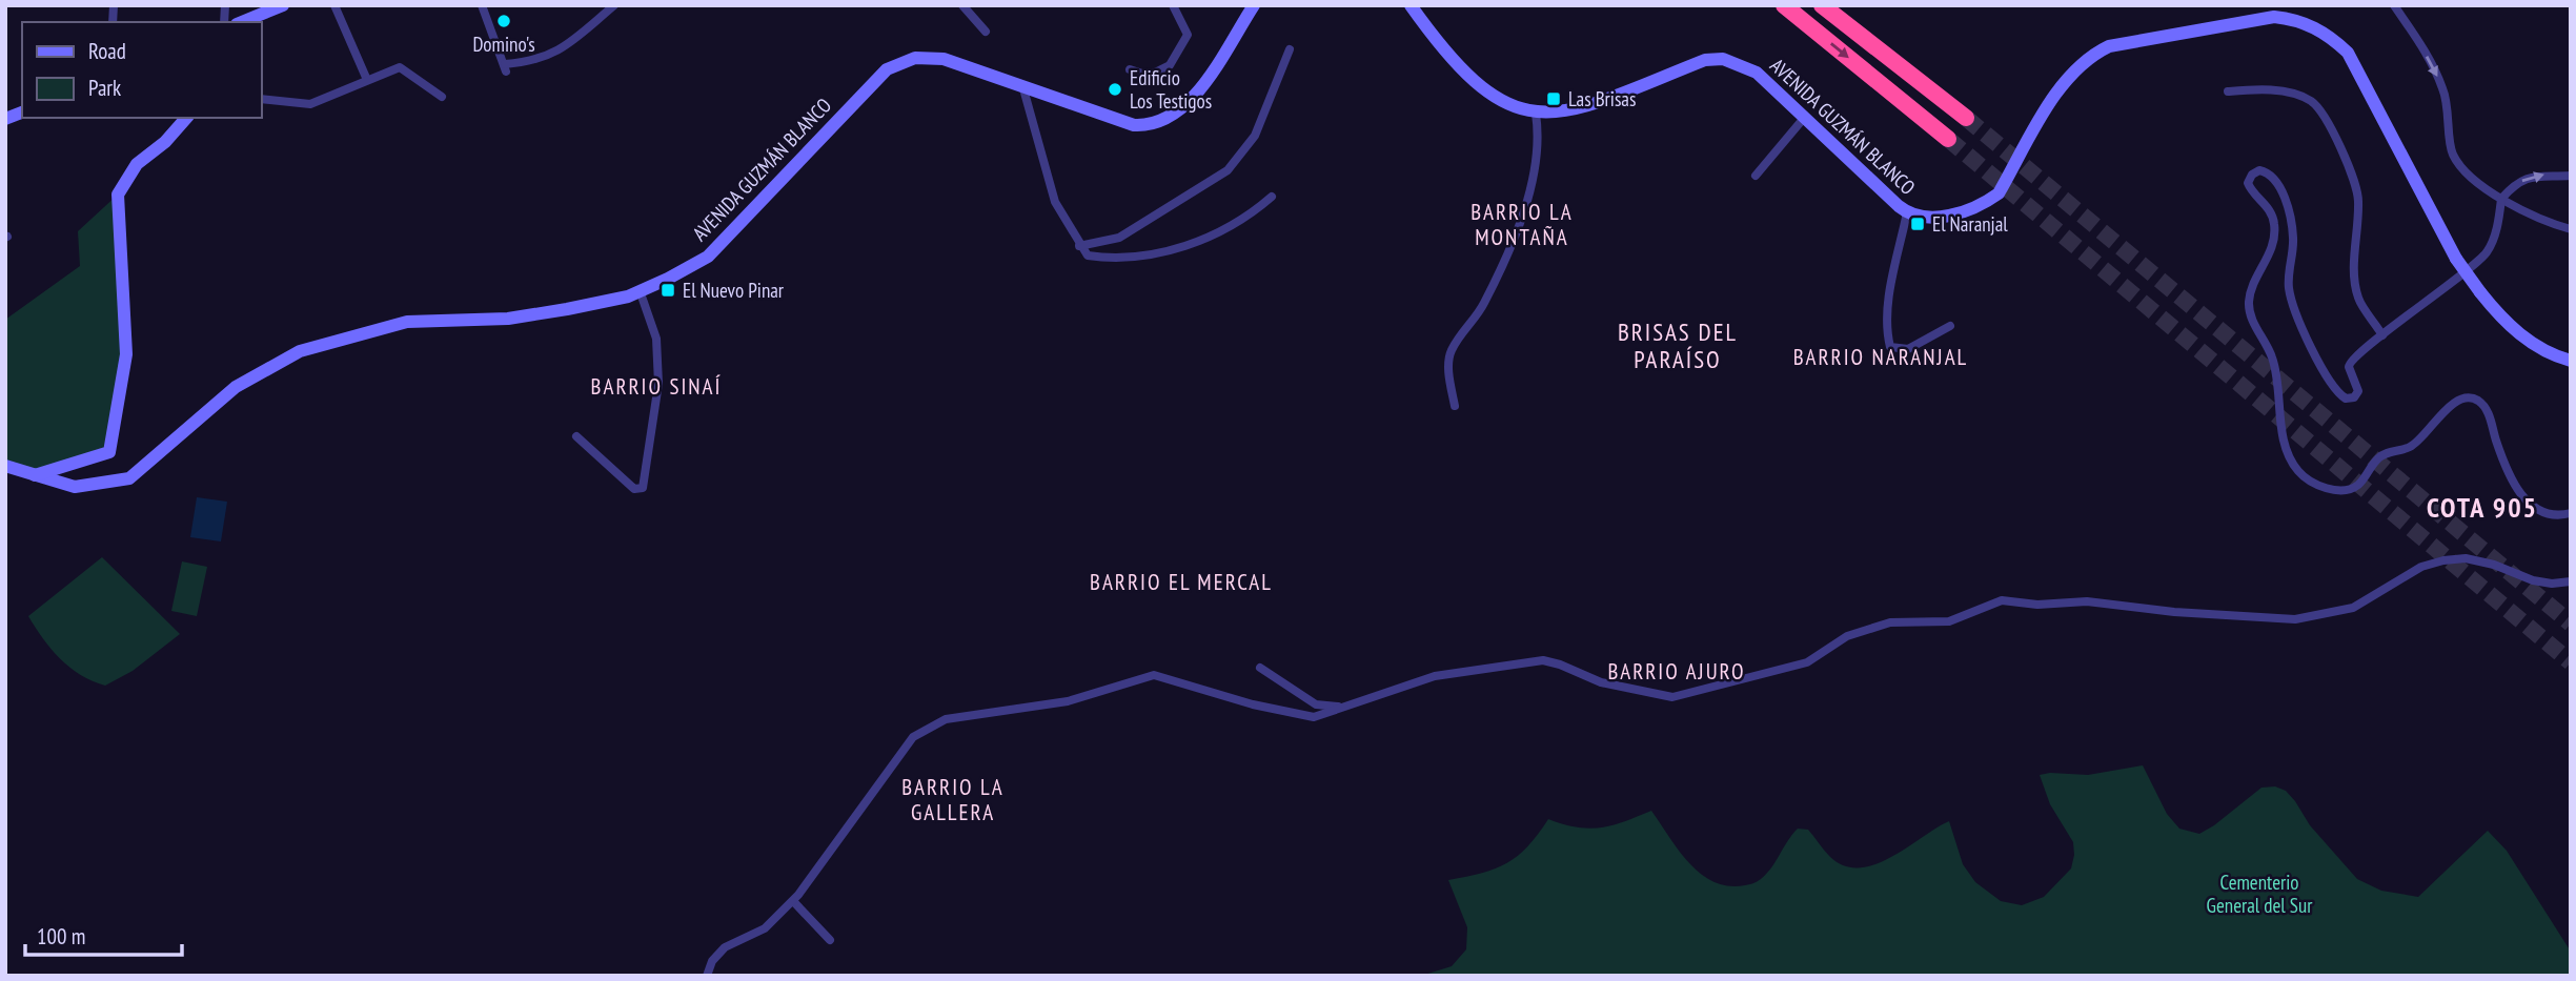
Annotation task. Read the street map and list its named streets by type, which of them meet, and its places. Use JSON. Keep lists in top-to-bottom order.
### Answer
{
  "streets": {
    "street": ["AVENIDA GUZMÁN BLANCO"]
  },
  "districts": [
    "BARRIO LA MONTAÑA",
    "BRISAS DEL PARAÍSO",
    "BARRIO NARANJAL",
    "BARRIO SINAÍ",
    "COTA 905",
    "BARRIO EL MERCAL",
    "BARRIO AJURO",
    "BARRIO LA GALLERA"
  ],
  "parks": ["Cementerio General del Sur"],
  "places": {
    "other": ["Domino's", "Edificio Los Testigos"],
    "transit": ["Las Brisas", "El Naranjal", "El Nuevo Pinar"]
  },
  "legend": ["Road", "Park"],
  "scale_bar": "100 m"
}
